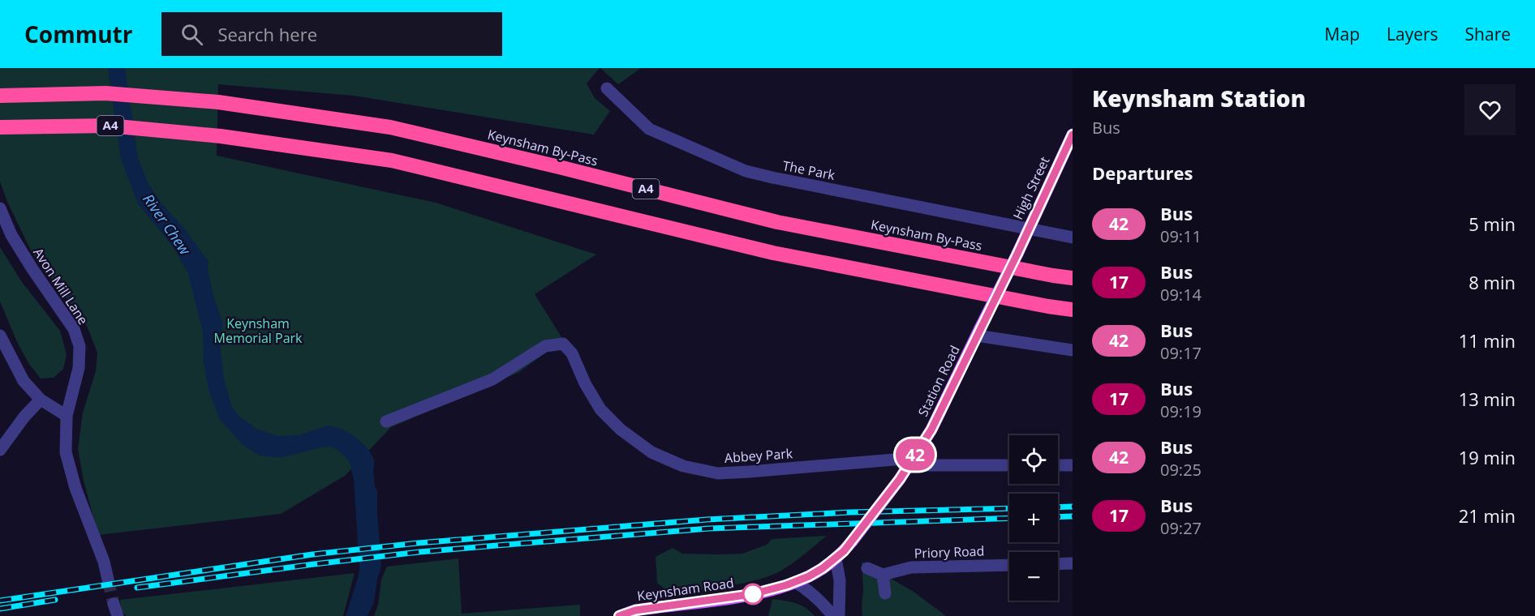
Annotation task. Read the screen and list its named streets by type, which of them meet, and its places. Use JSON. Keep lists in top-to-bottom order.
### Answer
{
  "streets": {
    "highway": ["A4", "Keynsham By-Pass"],
    "main road": ["High Street", "Station Road", "Keynsham Road"],
    "street": [
      "The Park",
      "Avon Mill Lane",
      "Abbey Park",
      "Priory Road"
    ]
  },
  "crossings": [
    ["The Park", "High Street"],
    ["High Street", "Station Road"],
    ["Station Road", "Abbey Park"],
    ["Station Road", "Keynsham Road"]
  ],
  "water": ["River Chew"],
  "parks": ["Keynsham Memorial Park"],
  "lines": ["bus line 42"],
  "page": {
    "header": "Commutr",
    "search": "Search here",
    "nav": ["Map", "Layers", "Share"],
    "on_map": "42",
    "heading": [
      ["Keynsham Station", "Bus"],
      "Departures"
    ],
    "list": [
      {
        "mark": "42",
        "name": "Bus",
        "note": "09:11",
        "value": "5 min"
      },
      {
        "mark": "17",
        "name": "Bus",
        "note": "09:14",
        "value": "8 min"
      },
      {
        "mark": "42",
        "name": "Bus",
        "note": "09:17",
        "value": "11 min"
      },
      {
        "mark": "17",
        "name": "Bus",
        "note": "09:19",
        "value": "13 min"
      },
      {
        "mark": "42",
        "name": "Bus",
        "note": "09:25",
        "value": "19 min"
      },
      {
        "mark": "17",
        "name": "Bus",
        "note": "09:27",
        "value": "21 min"
      }
    ],
    "map_buttons": ["+", "−"]
  }
}
